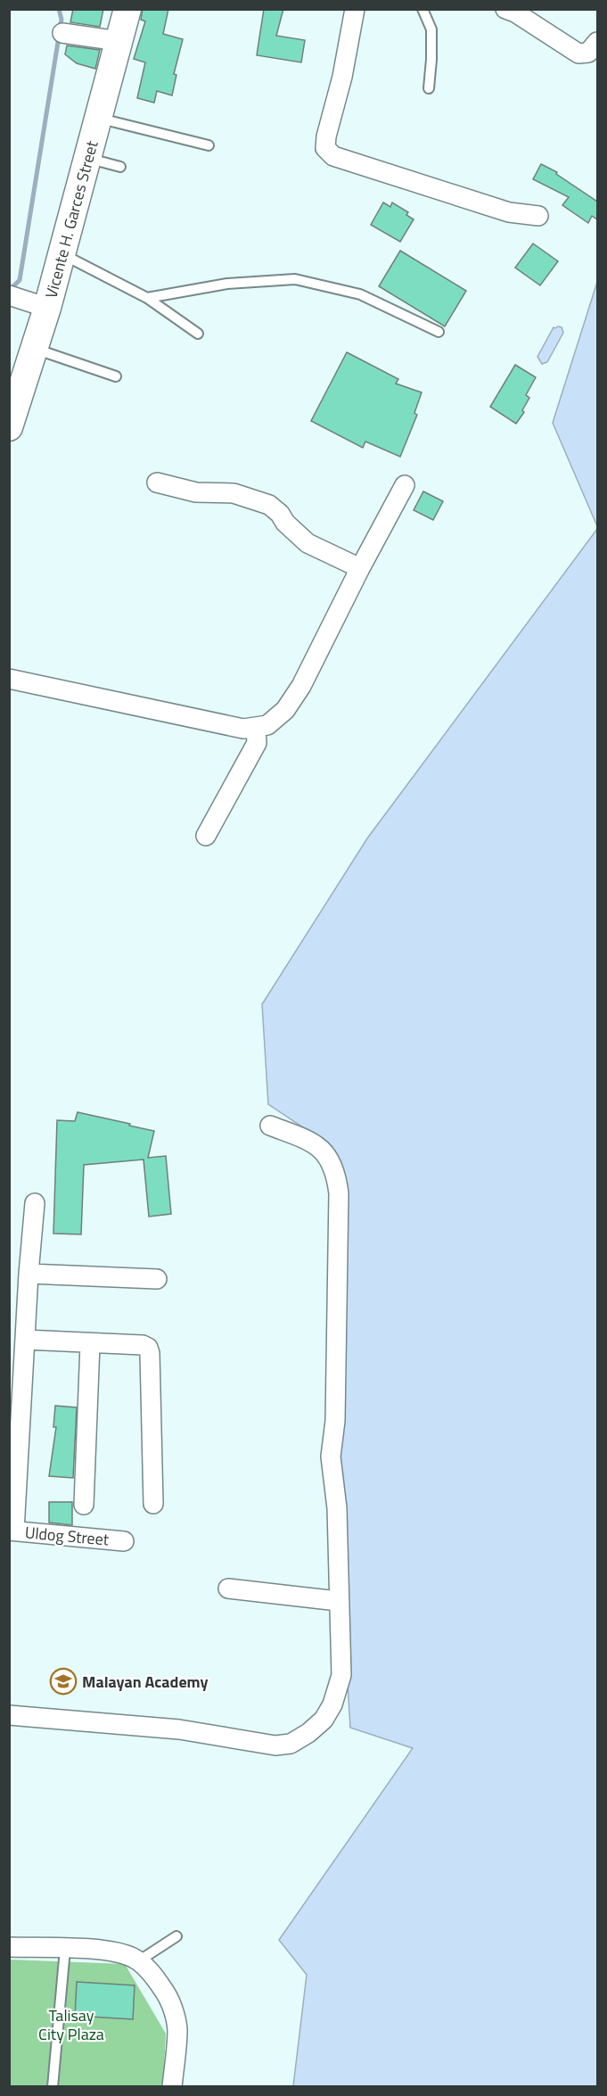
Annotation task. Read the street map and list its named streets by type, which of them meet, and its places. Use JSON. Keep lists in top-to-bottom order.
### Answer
{
  "streets": {
    "street": ["Vicente H. Garces Street", "Uldog Street"]
  },
  "parks": ["Talisay City Plaza"],
  "places": {
    "school or university": ["Malayan Academy"]
  }
}
